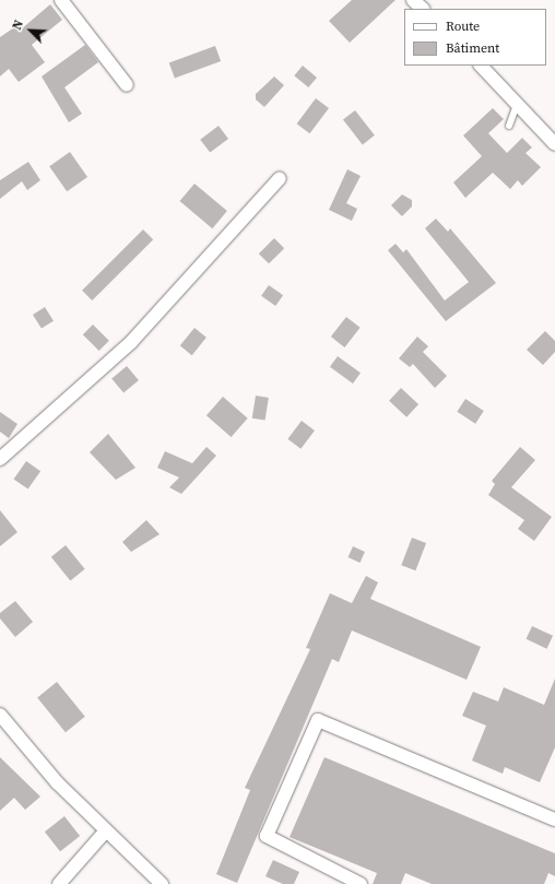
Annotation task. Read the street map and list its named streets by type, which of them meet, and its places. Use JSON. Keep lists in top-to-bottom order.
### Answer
{
  "legend": ["Route", "Bâtiment"],
  "north": "top left"
}
